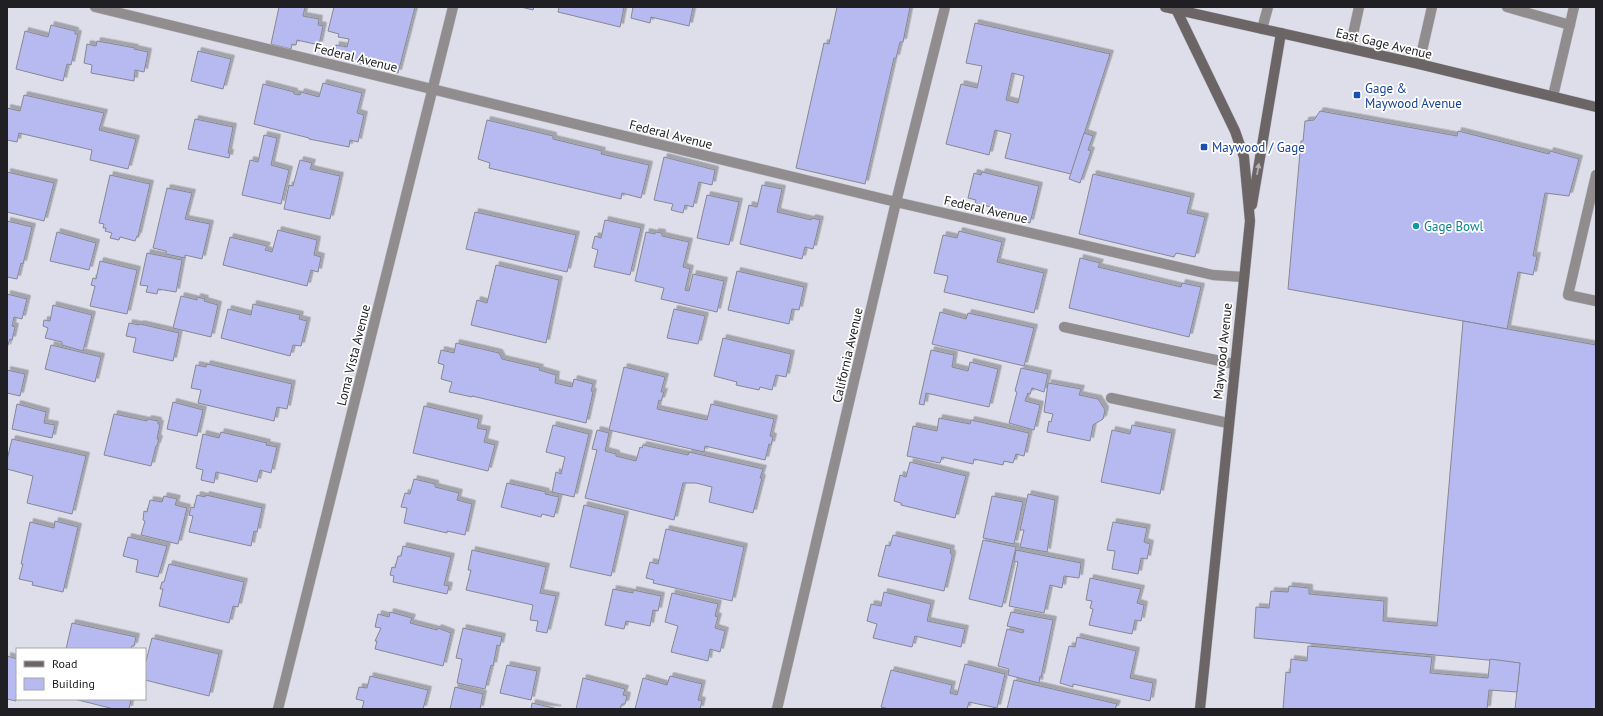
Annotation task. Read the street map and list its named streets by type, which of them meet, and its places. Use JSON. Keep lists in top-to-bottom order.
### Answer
{
  "streets": {
    "street": [
      "East Gage Avenue",
      "Federal Avenue",
      "Maywood Avenue",
      "Loma Vista Avenue",
      "California Avenue"
    ]
  },
  "crossings": [
    ["East Gage Avenue", "Maywood Avenue"],
    ["Federal Avenue", "Maywood Avenue"],
    ["Federal Avenue", "Loma Vista Avenue"],
    ["Federal Avenue", "California Avenue"]
  ],
  "places": {
    "transit": ["Gage & Maywood Avenue", "Maywood / Gage"],
    "other": ["Gage Bowl"]
  },
  "legend": ["Road", "Building"]
}
